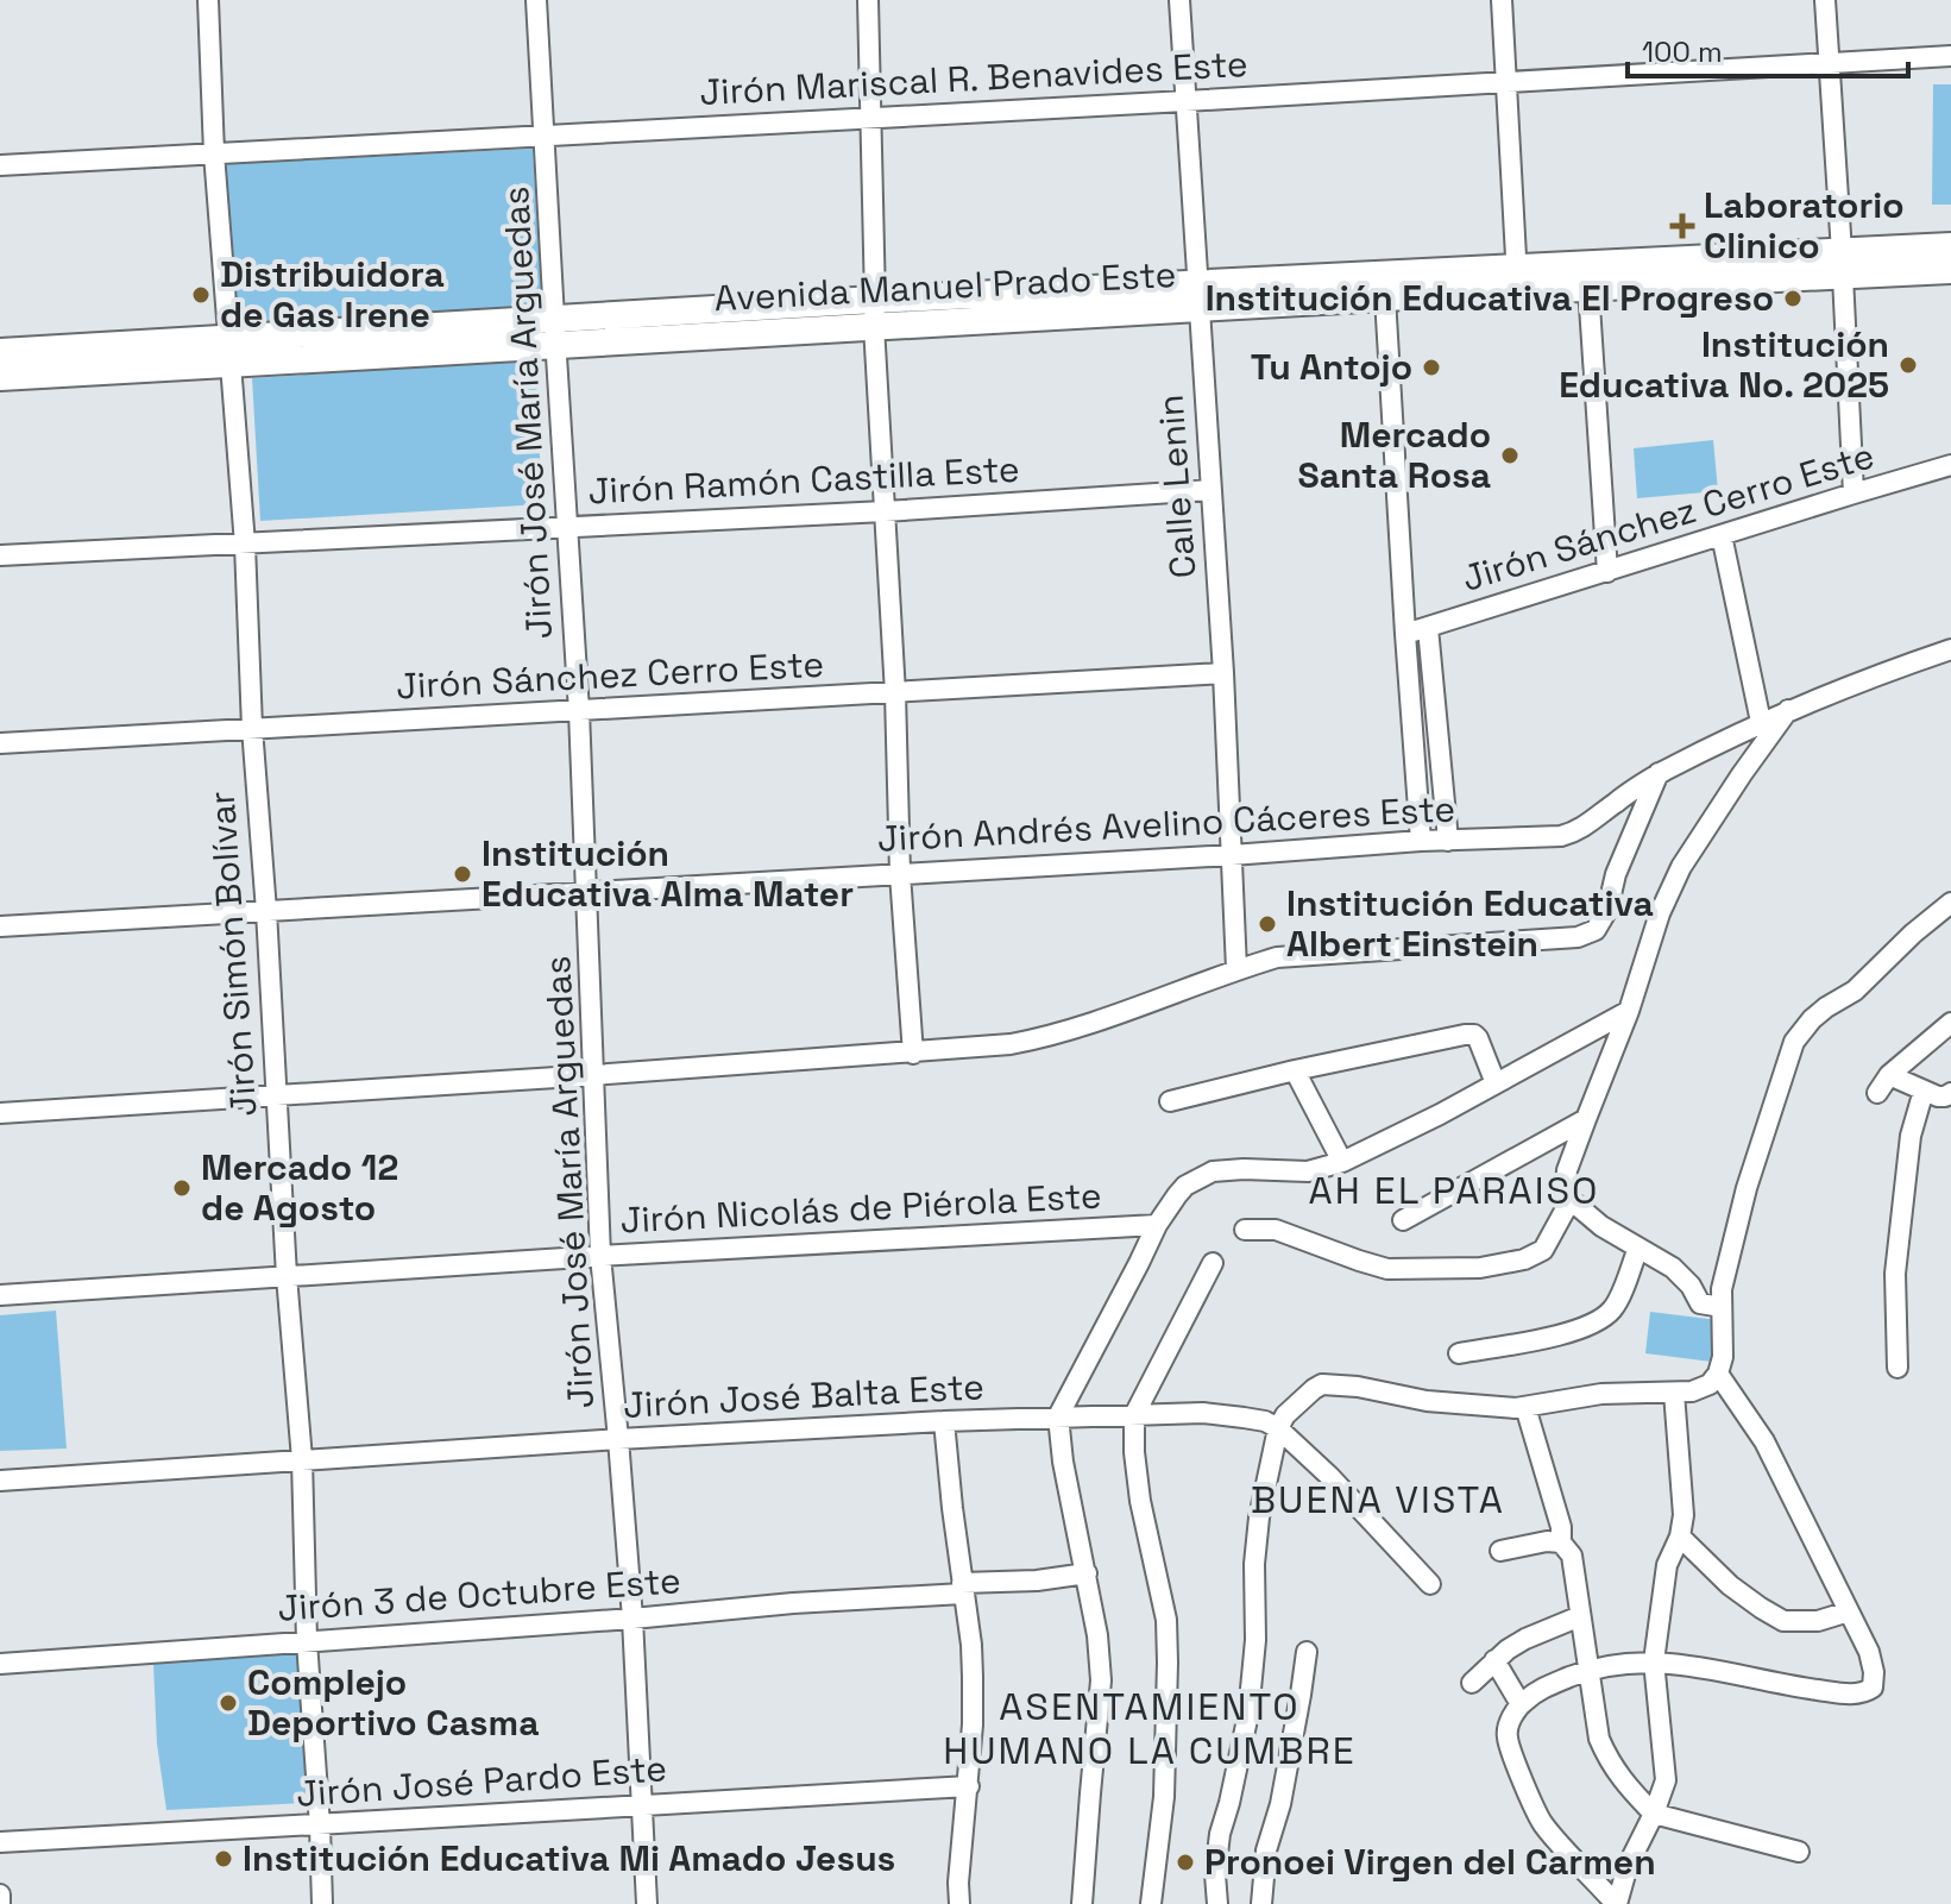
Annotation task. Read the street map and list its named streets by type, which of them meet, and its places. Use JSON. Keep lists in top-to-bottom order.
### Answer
{
  "streets": {
    "street": [
      "Jirón Mariscal R. Benavides Este",
      "Avenida Manuel Prado Este",
      "Jirón José María Arguedas",
      "Jirón Ramón Castilla Este",
      "Calle Lenin",
      "Jirón Sánchez Cerro Este",
      "Jirón Andrés Avelino Cáceres Este",
      "Jirón Simón Bolívar",
      "Jirón Nicolás de Piérola Este",
      "Jirón José Balta Este",
      "Jirón 3 de Octubre Este",
      "Jirón José Pardo Este"
    ]
  },
  "crossings": [
    ["Jirón Mariscal R. Benavides Este", "Jirón José María Arguedas"],
    ["Jirón Mariscal R. Benavides Este", "Calle Lenin"],
    ["Jirón Mariscal R. Benavides Este", "Jirón Simón Bolívar"],
    ["Avenida Manuel Prado Este", "Jirón José María Arguedas"],
    ["Avenida Manuel Prado Este", "Calle Lenin"],
    ["Avenida Manuel Prado Este", "Jirón Simón Bolívar"],
    ["Jirón José María Arguedas", "Jirón Ramón Castilla Este"],
    ["Jirón José María Arguedas", "Jirón Sánchez Cerro Este"],
    ["Jirón José María Arguedas", "Jirón Andrés Avelino Cáceres Este"],
    ["Jirón José María Arguedas", "Jirón Nicolás de Piérola Este"],
    ["Jirón José María Arguedas", "Jirón José Balta Este"],
    ["Jirón José María Arguedas", "Jirón 3 de Octubre Este"],
    ["Jirón José María Arguedas", "Jirón José Pardo Este"],
    ["Jirón Ramón Castilla Este", "Calle Lenin"],
    ["Jirón Ramón Castilla Este", "Jirón Simón Bolívar"],
    ["Calle Lenin", "Jirón Sánchez Cerro Este"],
    ["Calle Lenin", "Jirón Andrés Avelino Cáceres Este"],
    ["Jirón Sánchez Cerro Este", "Jirón Simón Bolívar"],
    ["Jirón Andrés Avelino Cáceres Este", "Jirón Simón Bolívar"],
    ["Jirón Simón Bolívar", "Jirón Nicolás de Piérola Este"],
    ["Jirón Simón Bolívar", "Jirón José Balta Este"],
    ["Jirón Simón Bolívar", "Jirón 3 de Octubre Este"],
    ["Jirón Simón Bolívar", "Jirón José Pardo Este"]
  ],
  "districts": ["AH EL PARAISO", "BUENA VISTA", "ASENTAMIENTO HUMANO LA CUMBRE"],
  "places": {
    "health": ["Laboratorio Clinico"],
    "other": [
      "Distribuidora de Gas Irene",
      "Institución Educativa El Progreso",
      "Institución Educativa No. 2025",
      "Tu Antojo",
      "Mercado Santa Rosa",
      "Institución Educativa Alma Mater",
      "Institución Educativa Albert Einstein",
      "Mercado 12 de Agosto",
      "Complejo Deportivo Casma",
      "Institución Educativa Mi Amado Jesus",
      "Pronoei Virgen del Carmen"
    ]
  },
  "scale_bar": "100 m"
}
